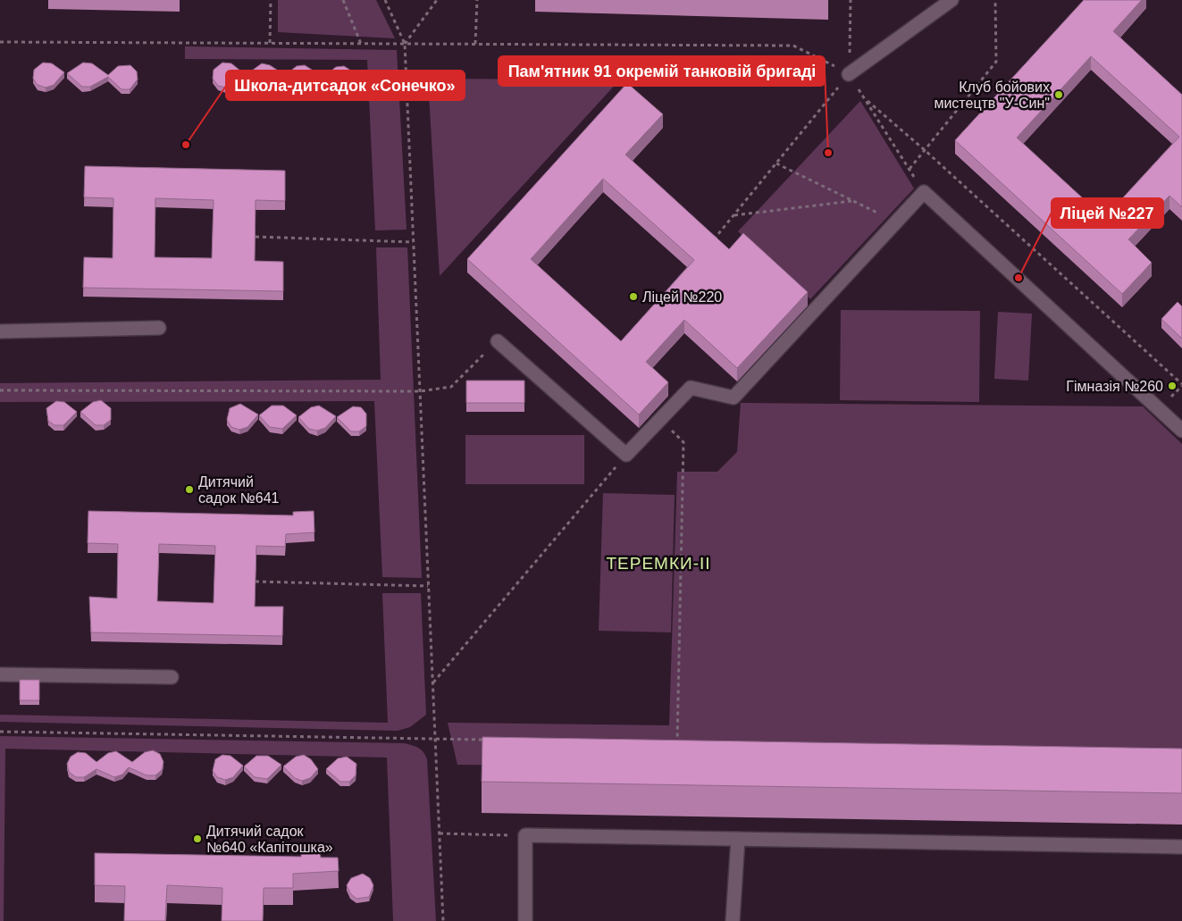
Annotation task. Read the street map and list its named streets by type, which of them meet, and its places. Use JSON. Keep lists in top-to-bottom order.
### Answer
{
  "districts": ["ТЕРЕМКИ-ІІ"],
  "places": [
    "Клуб бойових мистецтв \"У-Син\"",
    "Школа-дитсадок «Сонечко»",
    "Пам'ятник 91 окремій танковій бригаді",
    "Ліцей №227",
    "Ліцей №220",
    "Гімназія №260",
    "Дитячий садок №641",
    "Дитячий садок №640 «Капітошка»"
  ]
}
